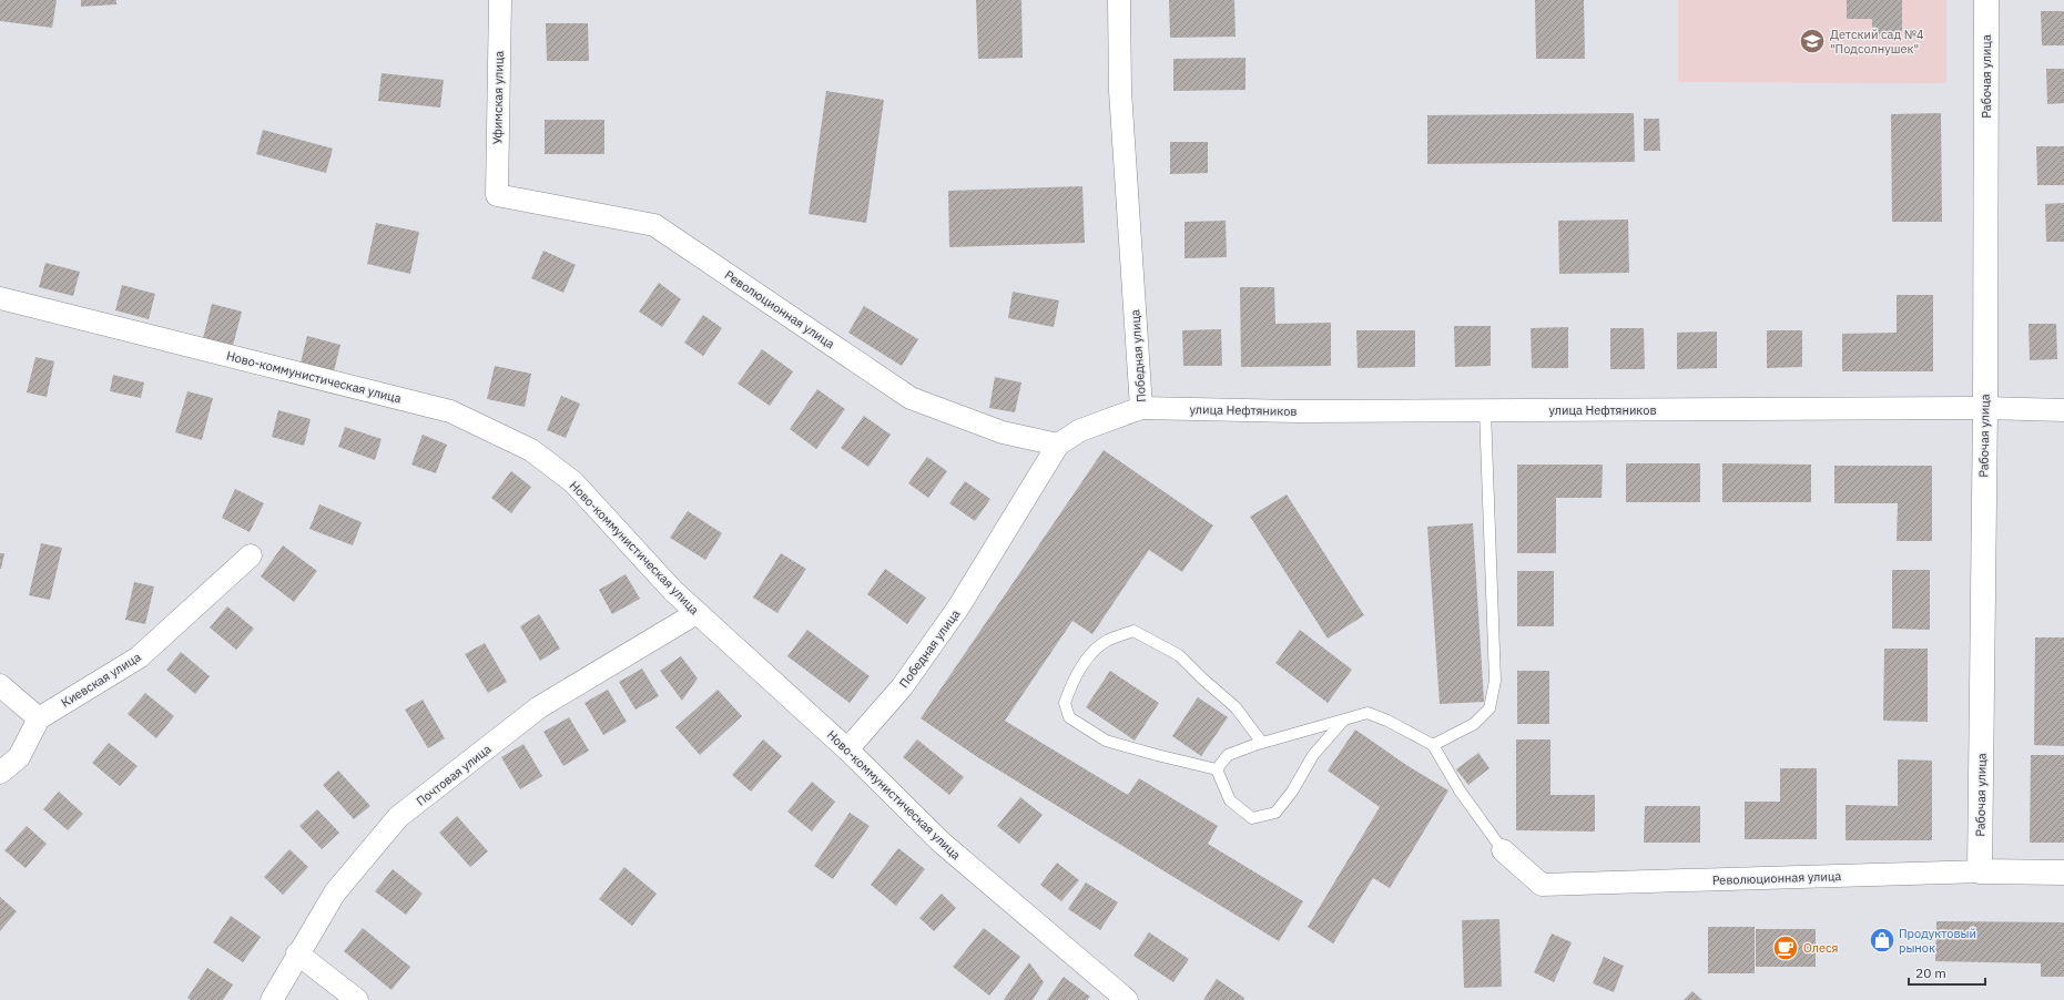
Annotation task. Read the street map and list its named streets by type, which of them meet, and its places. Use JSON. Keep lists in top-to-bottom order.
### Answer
{
  "streets": {
    "main road": ["Рабочая улица", "Революционная улица"],
    "street": [
      "Уфимская улица",
      "Победная улица",
      "Ново-коммунистическая улица",
      "улица Нефтяников",
      "Киевская улица",
      "Почтовая улица"
    ]
  },
  "crossings": [
    ["Рабочая улица", "Революционная улица"],
    ["Рабочая улица", "улица Нефтяников"],
    ["Уфимская улица", "Революционная улица"],
    ["Революционная улица", "Победная улица"],
    ["Победная улица", "Ново-коммунистическая улица"],
    ["Победная улица", "улица Нефтяников"],
    ["Ново-коммунистическая улица", "Почтовая улица"]
  ],
  "places": {
    "school or university": ["Детский сад №4 \"Подсолнушек\""],
    "shop": ["Продуктовый рынок"],
    "cafe": ["Олеся"]
  },
  "scale_bar": "20 m"
}
